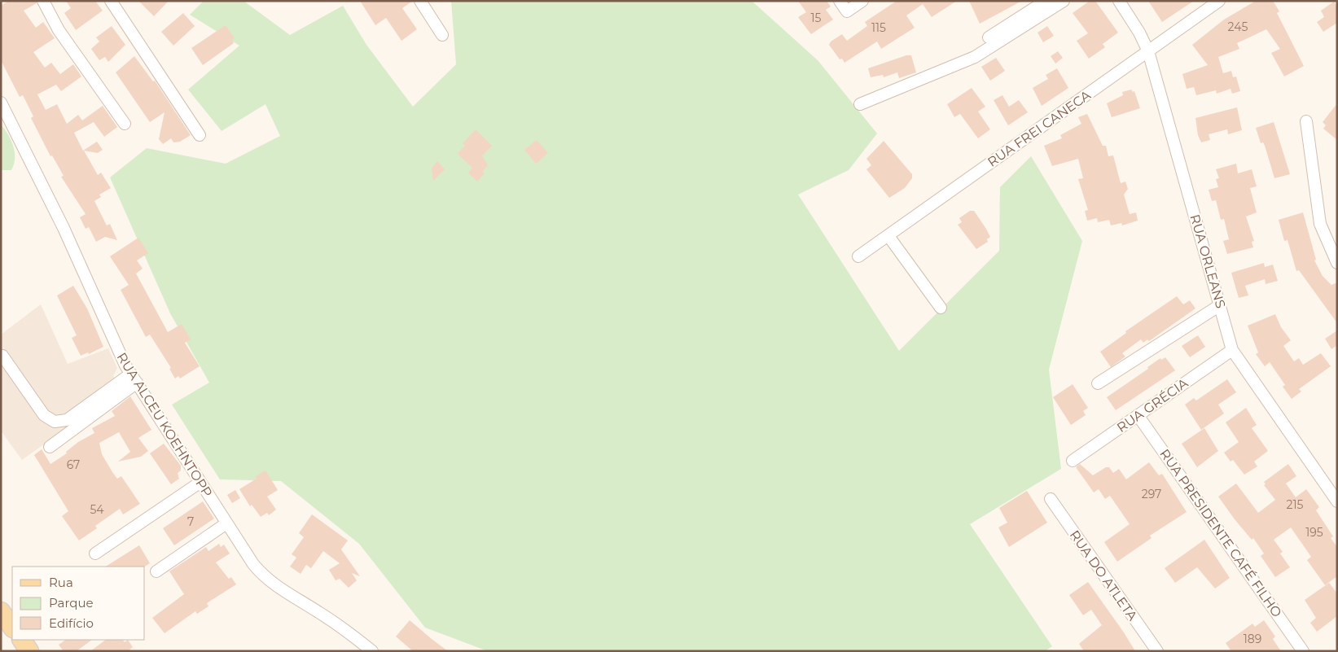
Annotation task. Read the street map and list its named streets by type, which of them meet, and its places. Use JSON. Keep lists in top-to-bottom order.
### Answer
{
  "streets": {
    "street": [
      "RUA FREI CANECA",
      "RUA ORLEANS",
      "RUA GRÉCIA",
      "RUA ALCEU KOEHNTOPP",
      "RUA PRESIDENTE CAFÉ FILHO",
      "RUA DO ATLETA"
    ]
  },
  "crossings": [
    ["RUA FREI CANECA", "RUA ORLEANS"],
    ["RUA ORLEANS", "RUA GRÉCIA"],
    ["RUA GRÉCIA", "RUA PRESIDENTE CAFÉ FILHO"]
  ],
  "house_numbers": [
    "15",
    "245",
    "115",
    "67",
    "297",
    "215",
    "54",
    "7",
    "195",
    "189"
  ],
  "legend": ["Rua", "Parque", "Edifício"]
}
